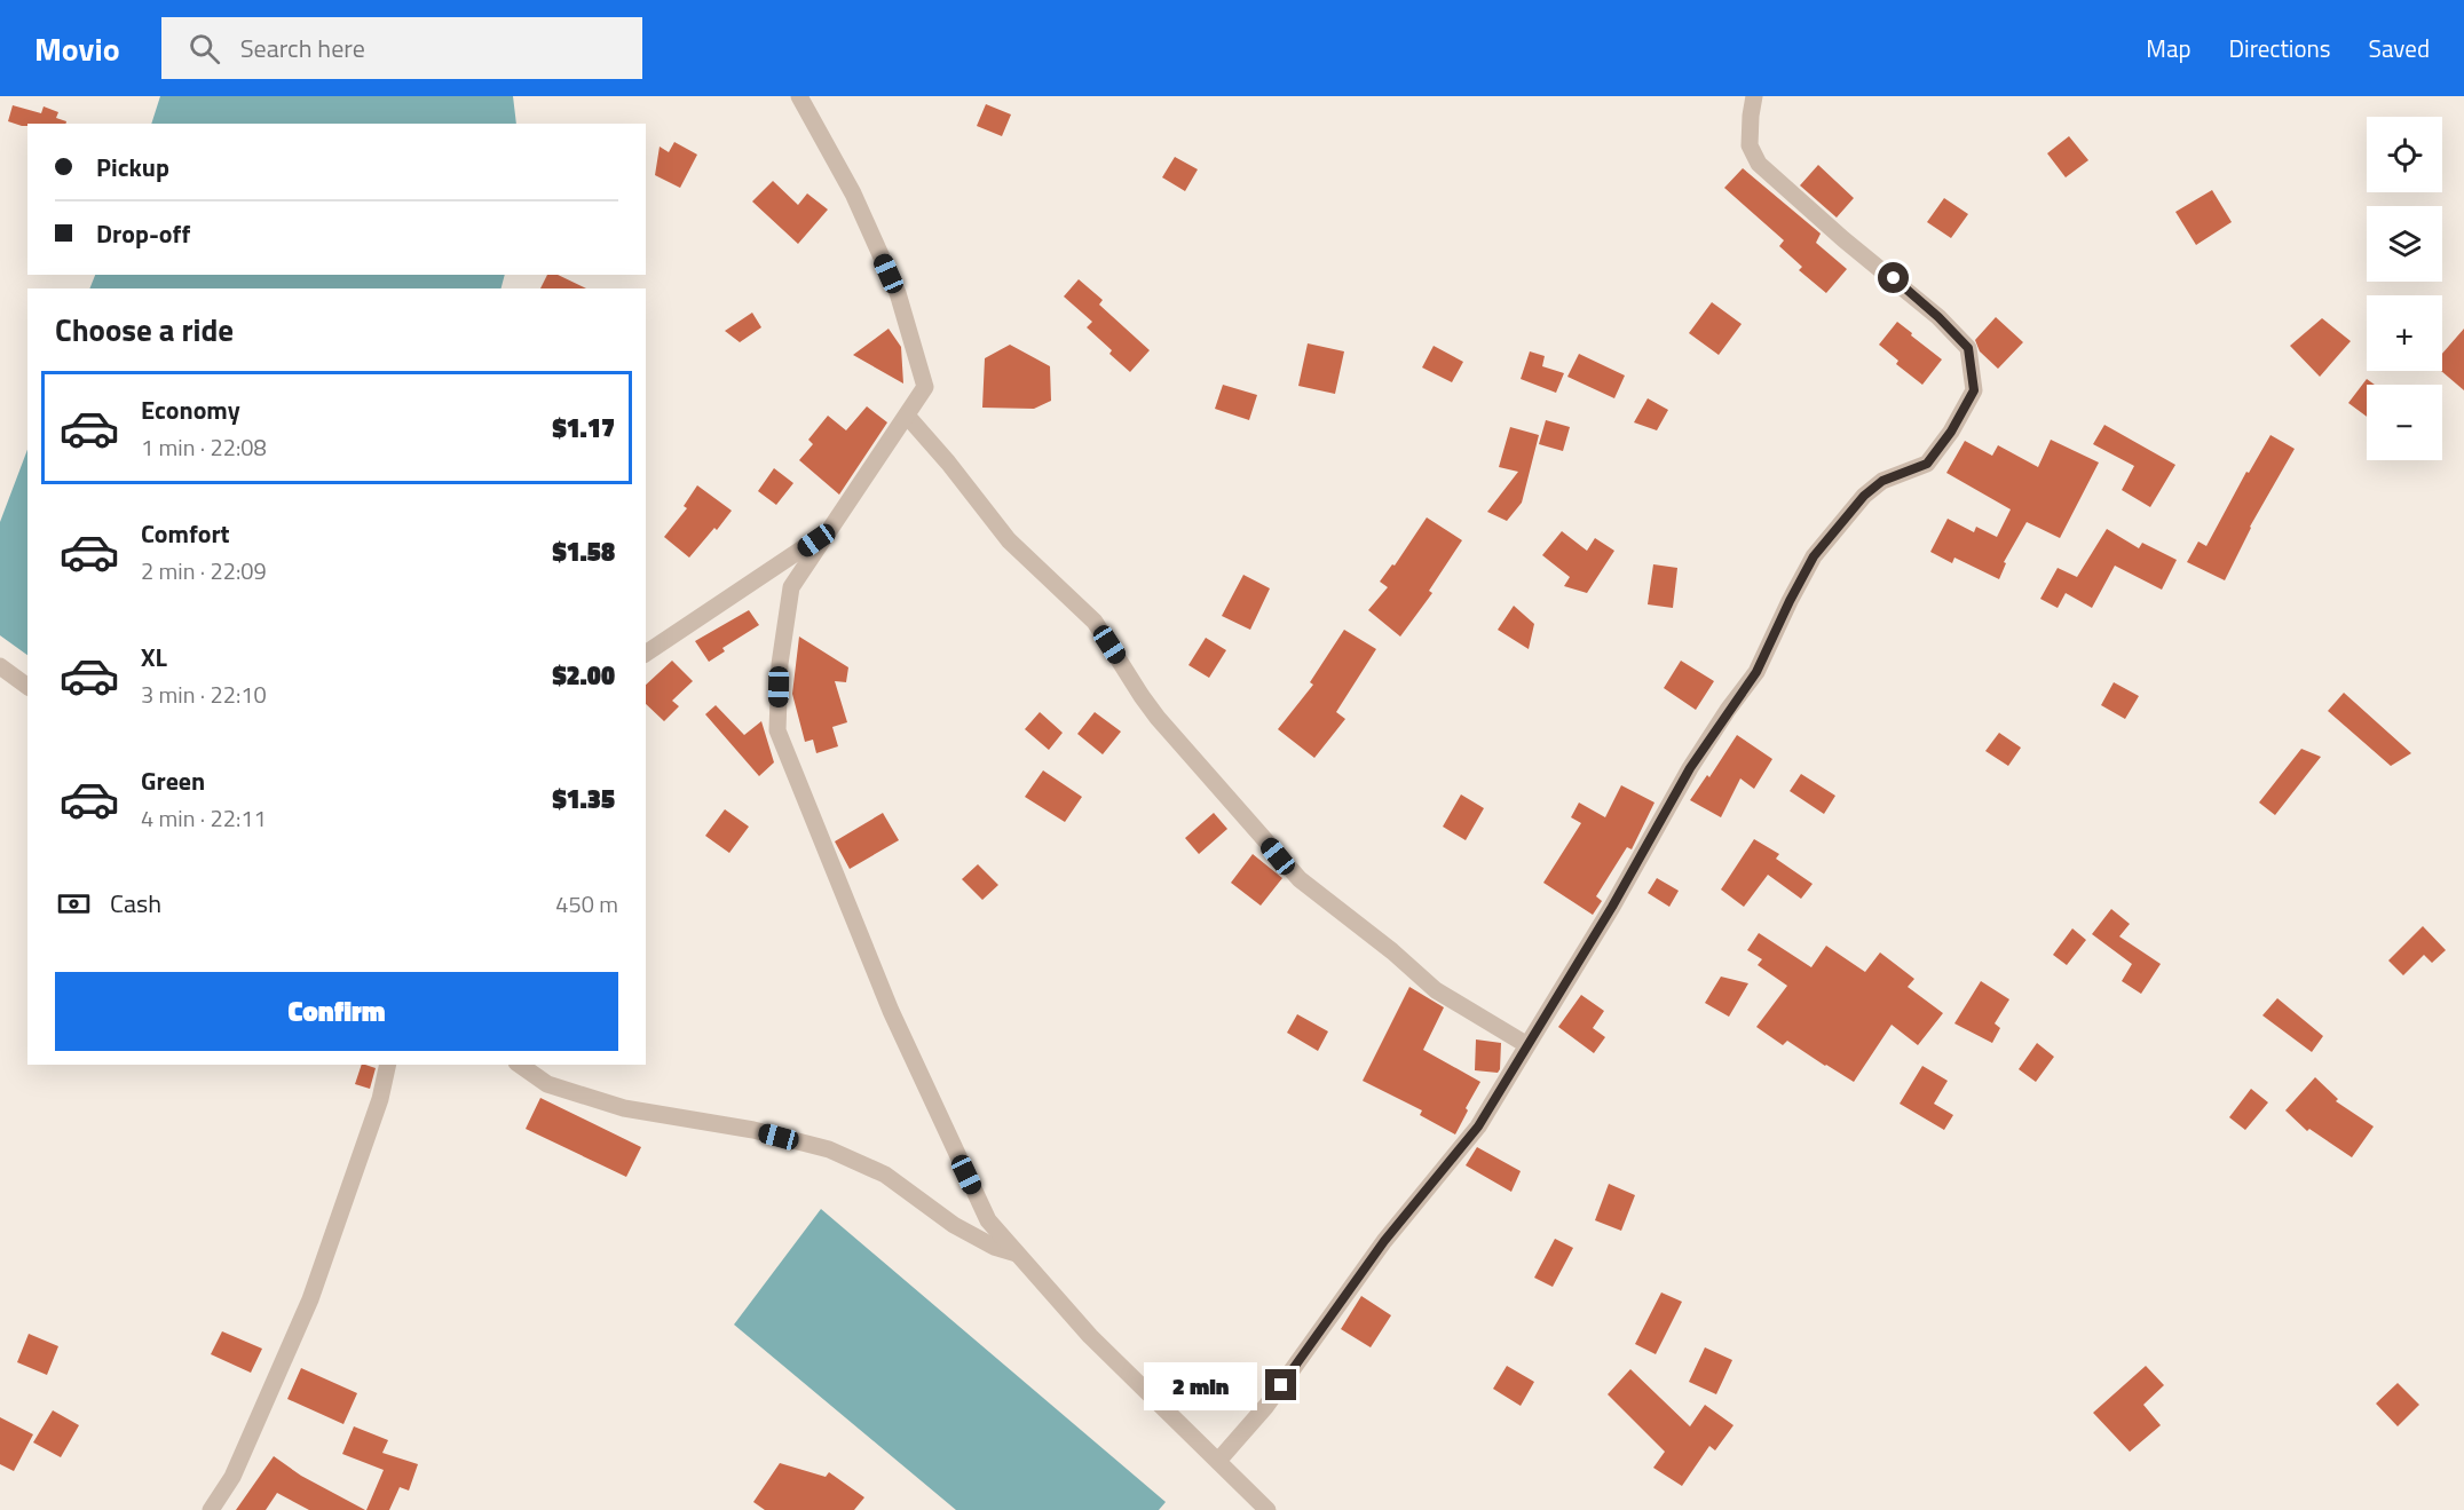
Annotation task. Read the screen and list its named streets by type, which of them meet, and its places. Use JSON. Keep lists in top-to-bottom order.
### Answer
{
  "page": {
    "header": "Movio",
    "search": "Search here",
    "nav": ["Map", "Directions", "Saved"],
    "map_buttons": ["+", "−"],
    "banner": ["Pickup", "Drop-off"],
    "heading": "Choose a ride",
    "list": [
      {
        "name": "Economy",
        "note": "1 min · 22:08",
        "value": "$1.17"
      },
      {
        "name": "Comfort",
        "note": "2 min · 22:09",
        "value": "$1.58"
      },
      {
        "name": "XL",
        "note": "3 min · 22:10",
        "value": "$2.00"
      },
      {
        "name": "Green",
        "note": "4 min · 22:11",
        "value": "$1.35"
      }
    ],
    "pay": ["Cash", "450 m"],
    "buttons": "Confirm",
    "bubble": "2 min"
  }
}
